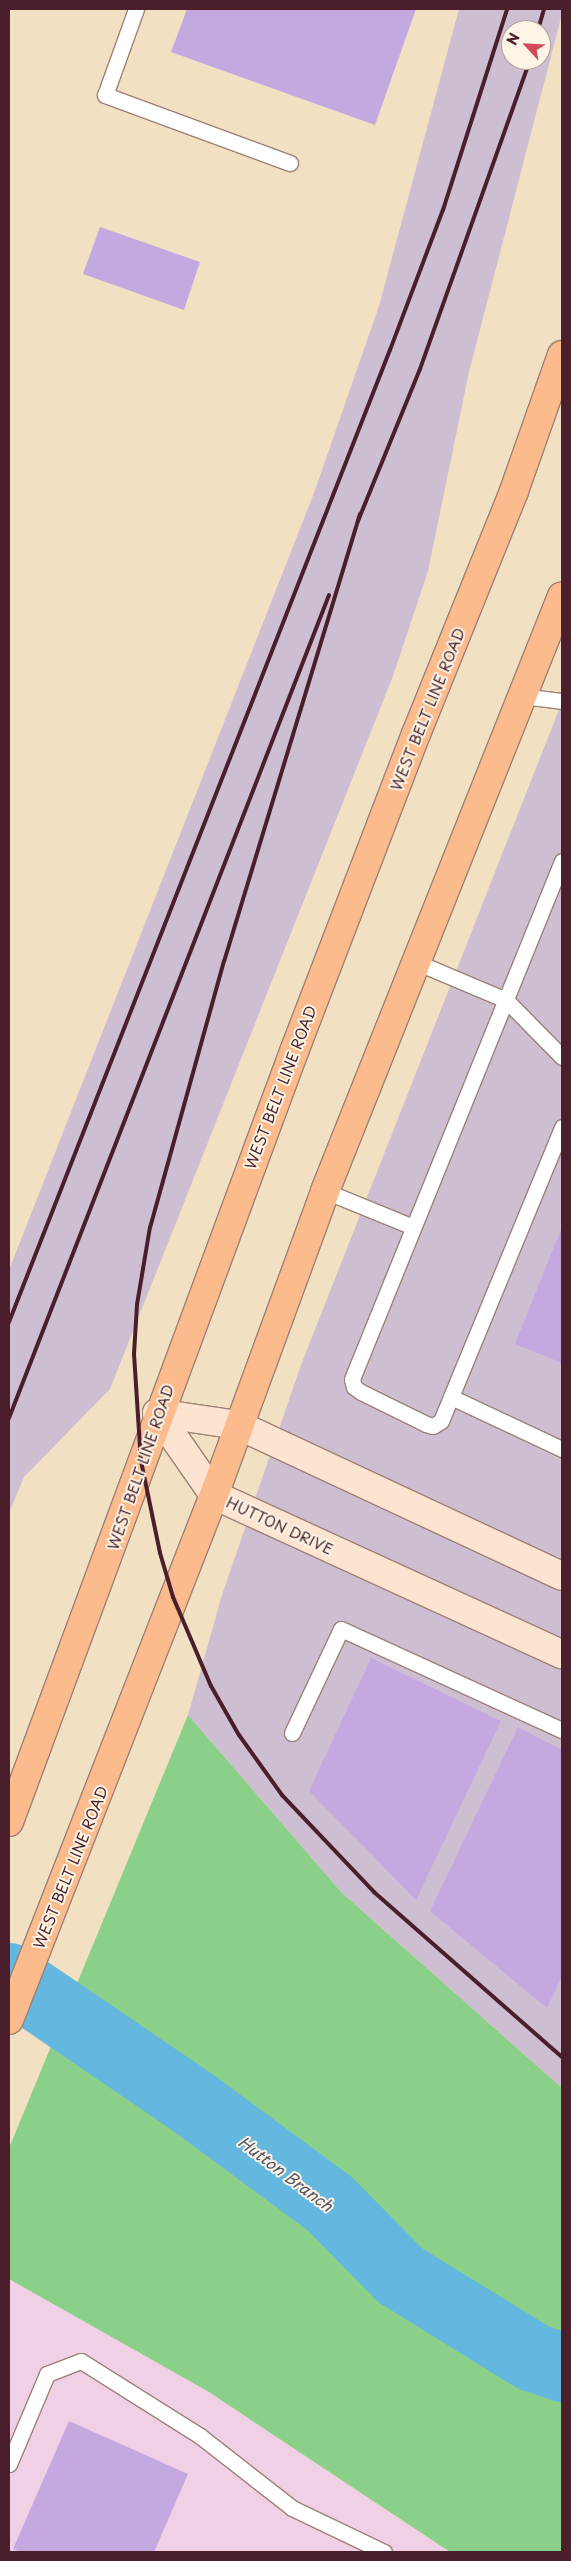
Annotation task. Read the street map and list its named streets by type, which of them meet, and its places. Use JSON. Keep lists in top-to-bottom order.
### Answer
{
  "streets": {
    "main road": ["WEST BELT LINE ROAD"],
    "street": ["HUTTON DRIVE"]
  },
  "crossings": [
    ["WEST BELT LINE ROAD", "HUTTON DRIVE"]
  ],
  "water": ["Hutton Branch"],
  "north": "top left"
}
